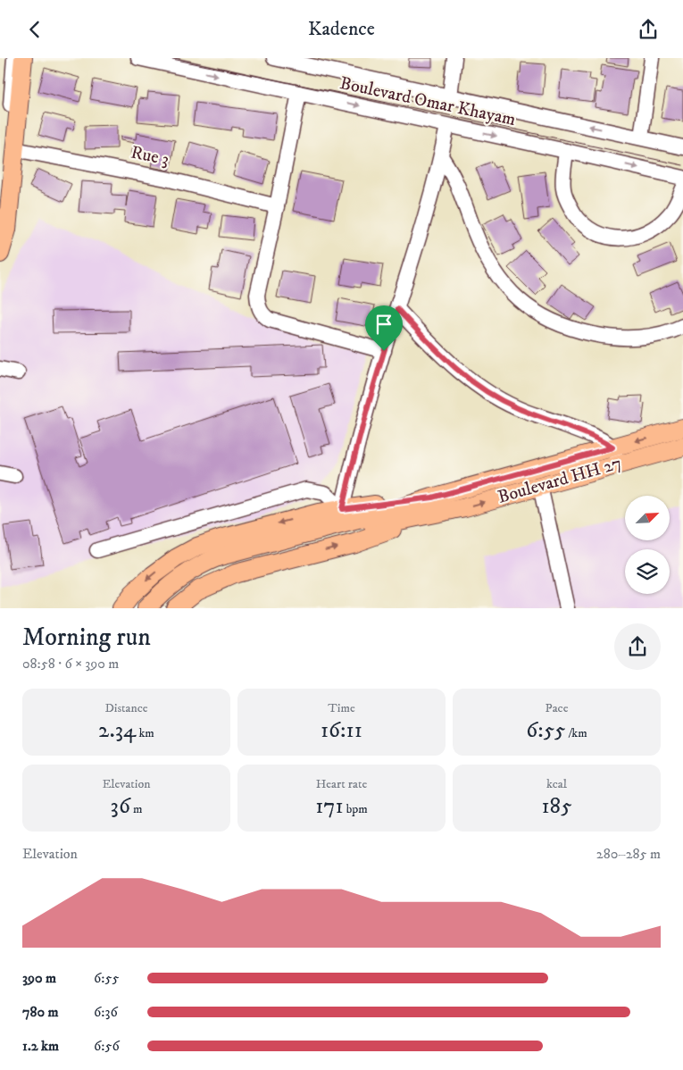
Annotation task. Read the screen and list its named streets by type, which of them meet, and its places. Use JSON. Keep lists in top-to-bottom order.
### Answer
{
  "streets": {
    "main road": ["Boulevard HH 27"],
    "street": ["Boulevard Omar Khayam", "Rue 3"]
  },
  "north": "top right",
  "page": {
    "header": "Kadence",
    "heading": ["Morning run", "08:58 · 6 × 390 m"],
    "stats": [
      ["Distance", "2.34 km"],
      ["Time", "16:11"],
      ["Pace", "6:55 /km"],
      ["Elevation", "36 m"],
      ["Heart rate", "171 bpm"],
      ["kcal", "185"]
    ],
    "chart": ["Elevation", "280–285 m"],
    "list": [
      {
        "name": "390 m",
        "note": "6:55"
      },
      {
        "name": "780 m",
        "note": "6:36"
      },
      {
        "name": "1.2 km",
        "note": "6:56"
      }
    ]
  }
}
